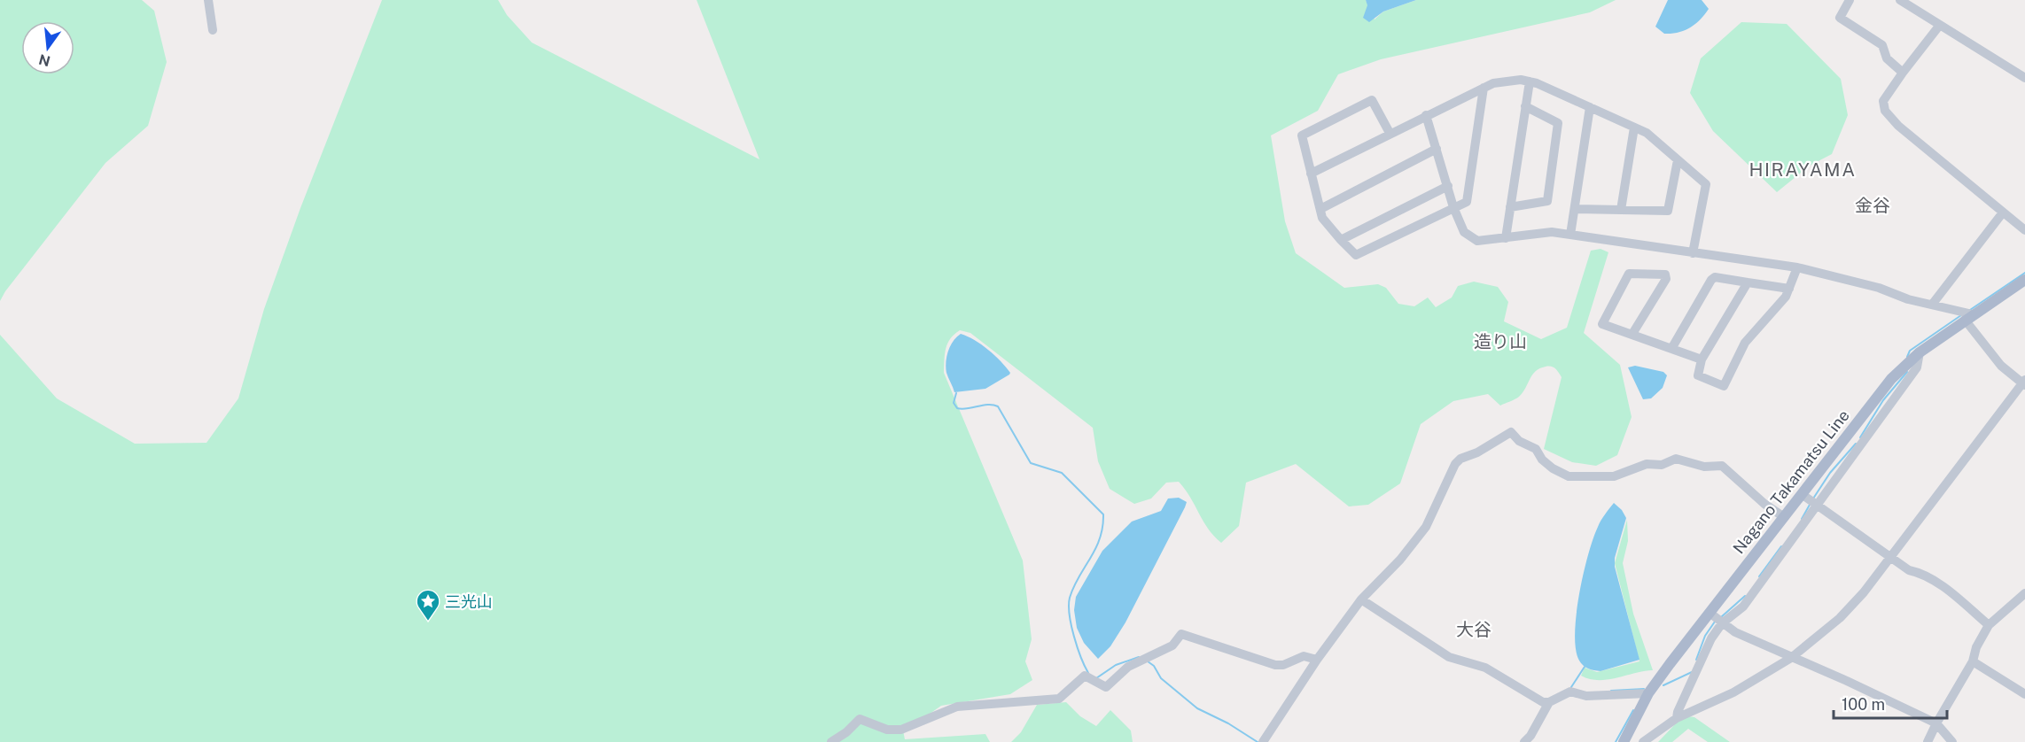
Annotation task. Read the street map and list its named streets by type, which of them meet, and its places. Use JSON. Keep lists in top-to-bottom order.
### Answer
{
  "streets": {
    "main road": ["Nagano Takamatsu Line"]
  },
  "districts": [
    "HIRAYAMA",
    "金谷",
    "造り山",
    "大谷"
  ],
  "places": {
    "place": ["三光山"]
  },
  "scale_bar": "100 m",
  "north": "bottom"
}
